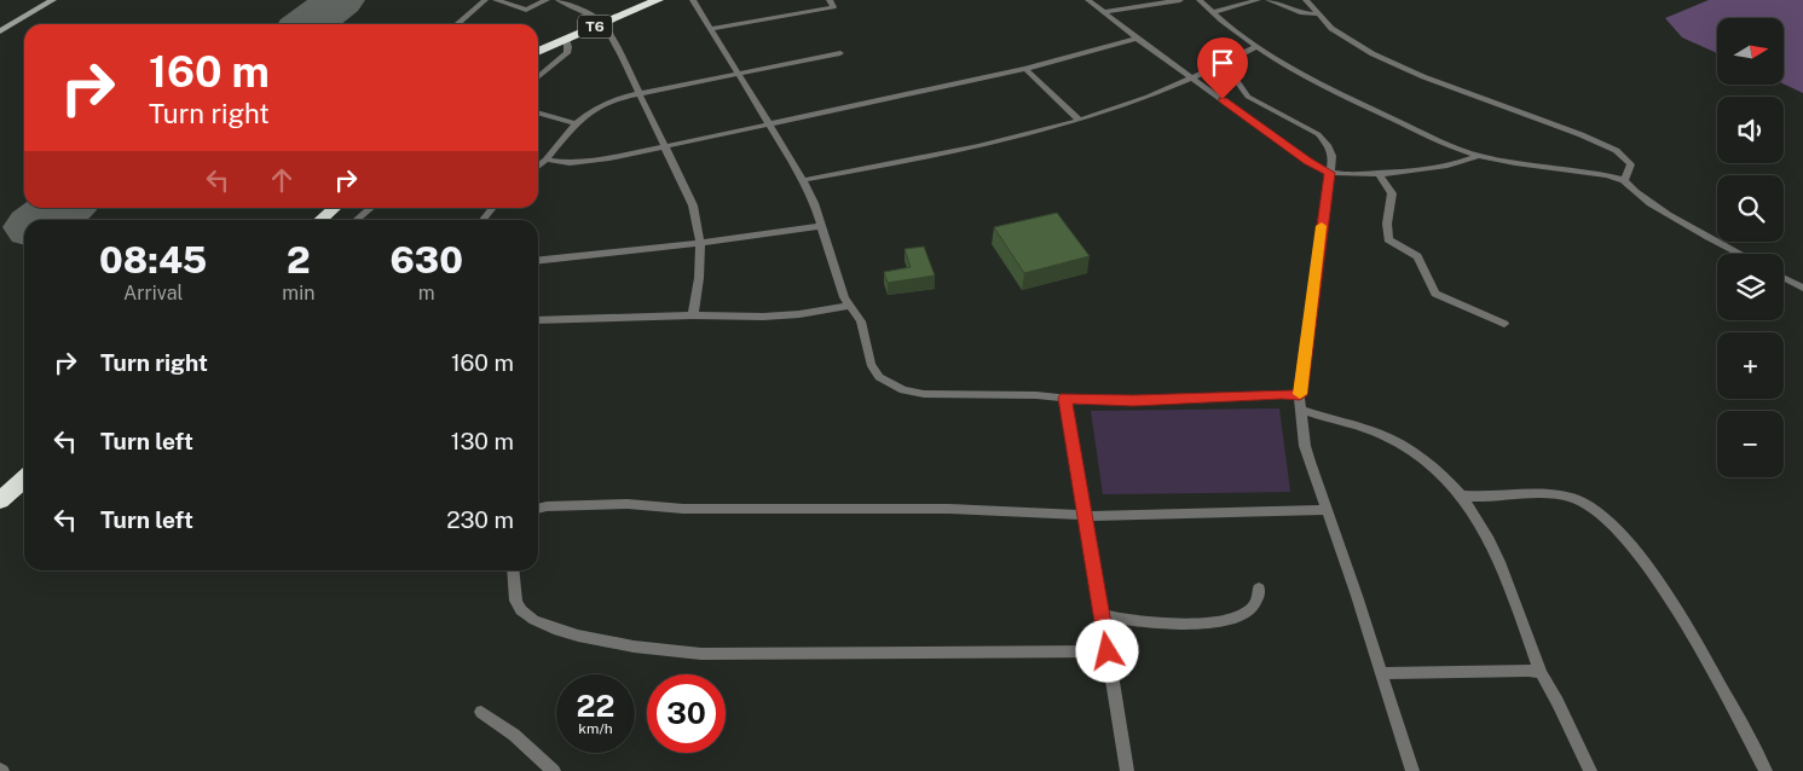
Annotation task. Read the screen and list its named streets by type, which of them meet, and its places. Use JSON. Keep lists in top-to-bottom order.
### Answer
{
  "streets": {
    "highway": ["T6"]
  },
  "north": "right",
  "page": {
    "map_buttons": ["+", "−"],
    "turn": ["160 m", "Turn right"],
    "eta": [
      "08:45",
      "Arrival",
      "2",
      "min",
      "630",
      "m"
    ],
    "list": [
      {
        "name": "Turn right",
        "value": "160 m"
      },
      {
        "name": "Turn left",
        "value": "130 m"
      },
      {
        "name": "Turn left",
        "value": "230 m"
      }
    ],
    "speed": "22 km/h",
    "limit": "30"
  }
}
